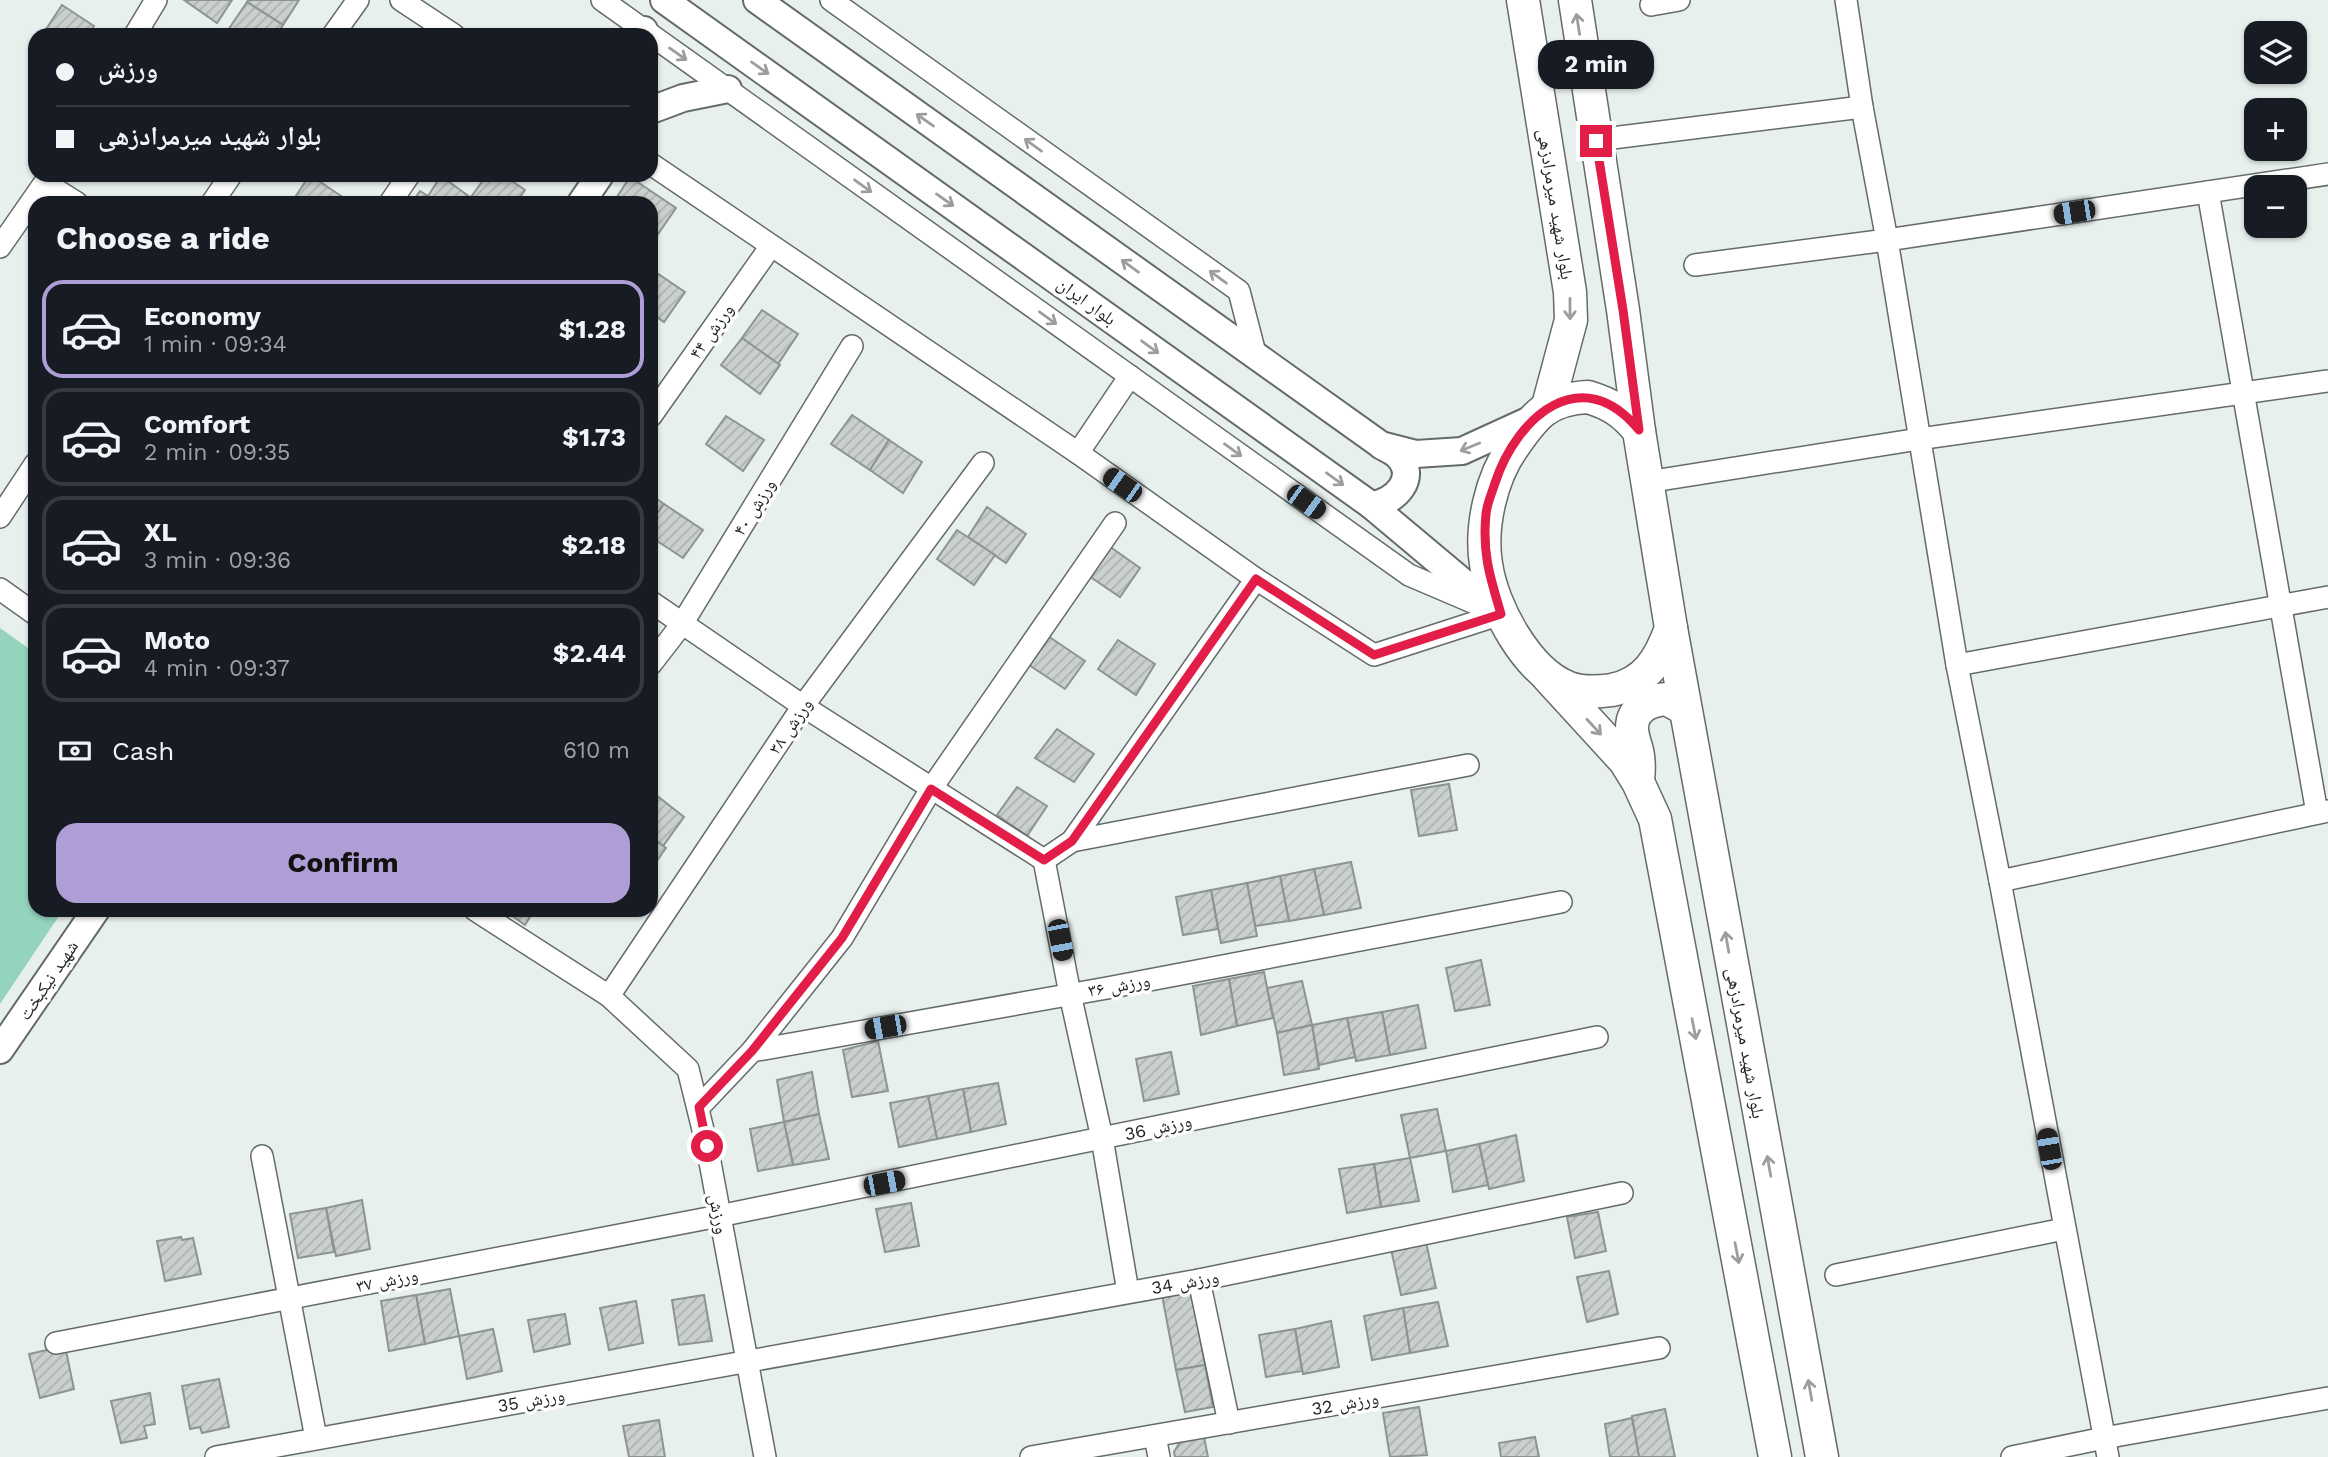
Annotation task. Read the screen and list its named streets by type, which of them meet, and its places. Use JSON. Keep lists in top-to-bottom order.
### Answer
{
  "streets": {
    "main road": ["بلوار شهید میرمرادزهی"],
    "street": [
      "بلوار ایران",
      "ورزش ۴۴",
      "ورزش ۴۰",
      "ورزش ۳۸",
      "شهید نیکبخت",
      "ورزش ۳۶",
      "ورزش 36",
      "ورزش",
      "ورزش ۳۷",
      "ورزش 34",
      "ورزش 35",
      "ورزش 32"
    ]
  },
  "crossings": [
    ["بلوار شهید میرمرادزهی", "بلوار ایران"],
    ["ورزش ۳۸", "ورزش"],
    ["ورزش 36", "ورزش"],
    ["ورزش 36", "ورزش ۳۷"],
    ["ورزش", "ورزش ۳۷"],
    ["ورزش", "ورزش 34"],
    ["ورزش", "ورزش 35"],
    ["ورزش 34", "ورزش 35"]
  ],
  "page": {
    "map_buttons": ["+", "−"],
    "banner": ["ورزش", "بلوار شهید میرمرادزهی"],
    "bubble": "2 min",
    "heading": "Choose a ride",
    "list": [
      {
        "name": "Economy",
        "note": "1 min · 09:34",
        "value": "$1.28"
      },
      {
        "name": "Comfort",
        "note": "2 min · 09:35",
        "value": "$1.73"
      },
      {
        "name": "XL",
        "note": "3 min · 09:36",
        "value": "$2.18"
      },
      {
        "name": "Moto",
        "note": "4 min · 09:37",
        "value": "$2.44"
      }
    ],
    "pay": ["Cash", "610 m"],
    "buttons": "Confirm"
  }
}
